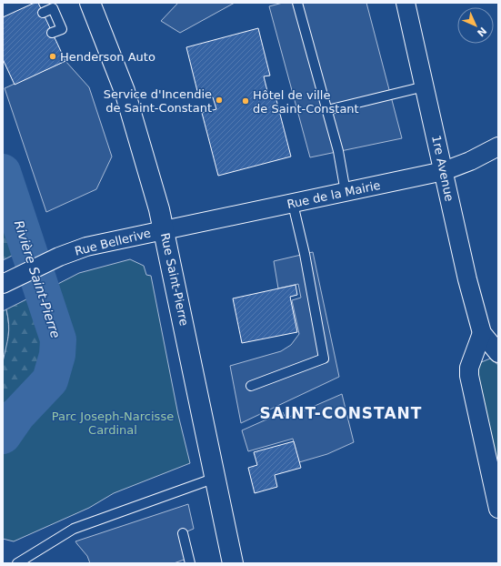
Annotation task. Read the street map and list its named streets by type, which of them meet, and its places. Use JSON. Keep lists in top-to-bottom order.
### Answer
{
  "streets": {
    "main road": ["Rue Saint-Pierre"],
    "street": ["1re Avenue", "Rue de la Mairie", "Rue Bellerive"]
  },
  "crossings": [
    ["1re Avenue", "Rue de la Mairie"],
    ["Rue de la Mairie", "Rue Bellerive"],
    ["Rue de la Mairie", "Rue Saint-Pierre"],
    ["Rue Bellerive", "Rue Saint-Pierre"]
  ],
  "districts": ["SAINT-CONSTANT"],
  "water": ["Rivière Saint-Pierre"],
  "parks": ["Parc Joseph-Narcisse Cardinal"],
  "places": ["Henderson Auto", "Service d'Incendie de Saint-Constant", "Hôtel de ville de Saint-Constant"],
  "north": "bottom right"
}
